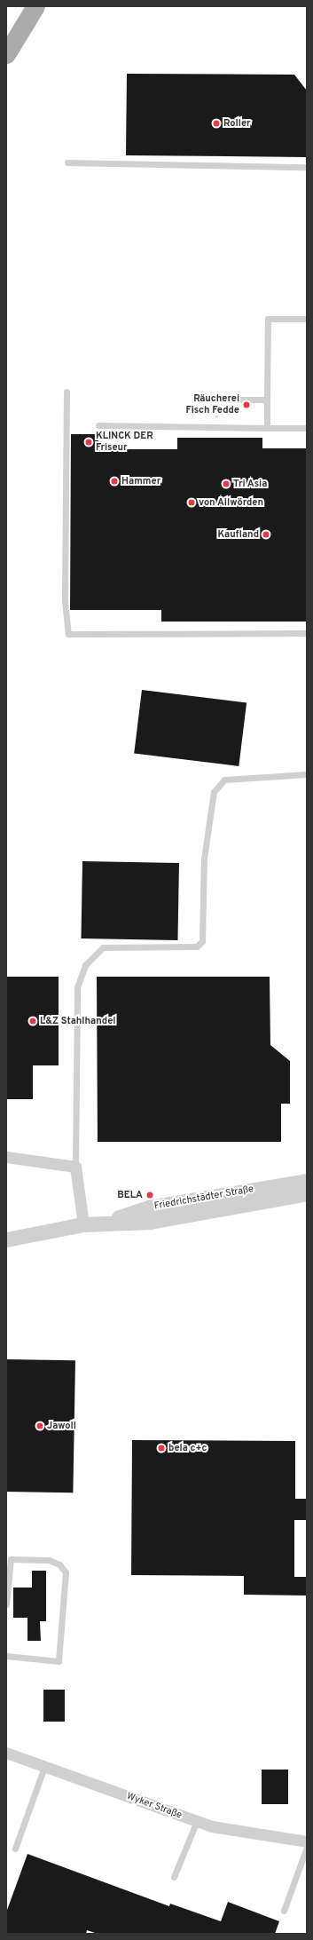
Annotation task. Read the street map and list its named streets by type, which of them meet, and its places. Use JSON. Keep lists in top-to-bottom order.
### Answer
{
  "streets": {
    "street": ["Friedrichstädter Straße", "Wyker Straße"]
  },
  "places": [
    "Roller",
    "Räucherei Fisch Fedde",
    "KLINCK DER Friseur",
    "Hammer",
    "Tri Asia",
    "von Allwörden",
    "Kaufland",
    "L&Z Stahlhandel",
    "BELA",
    "Jawoll",
    "bela c+c"
  ]
}
